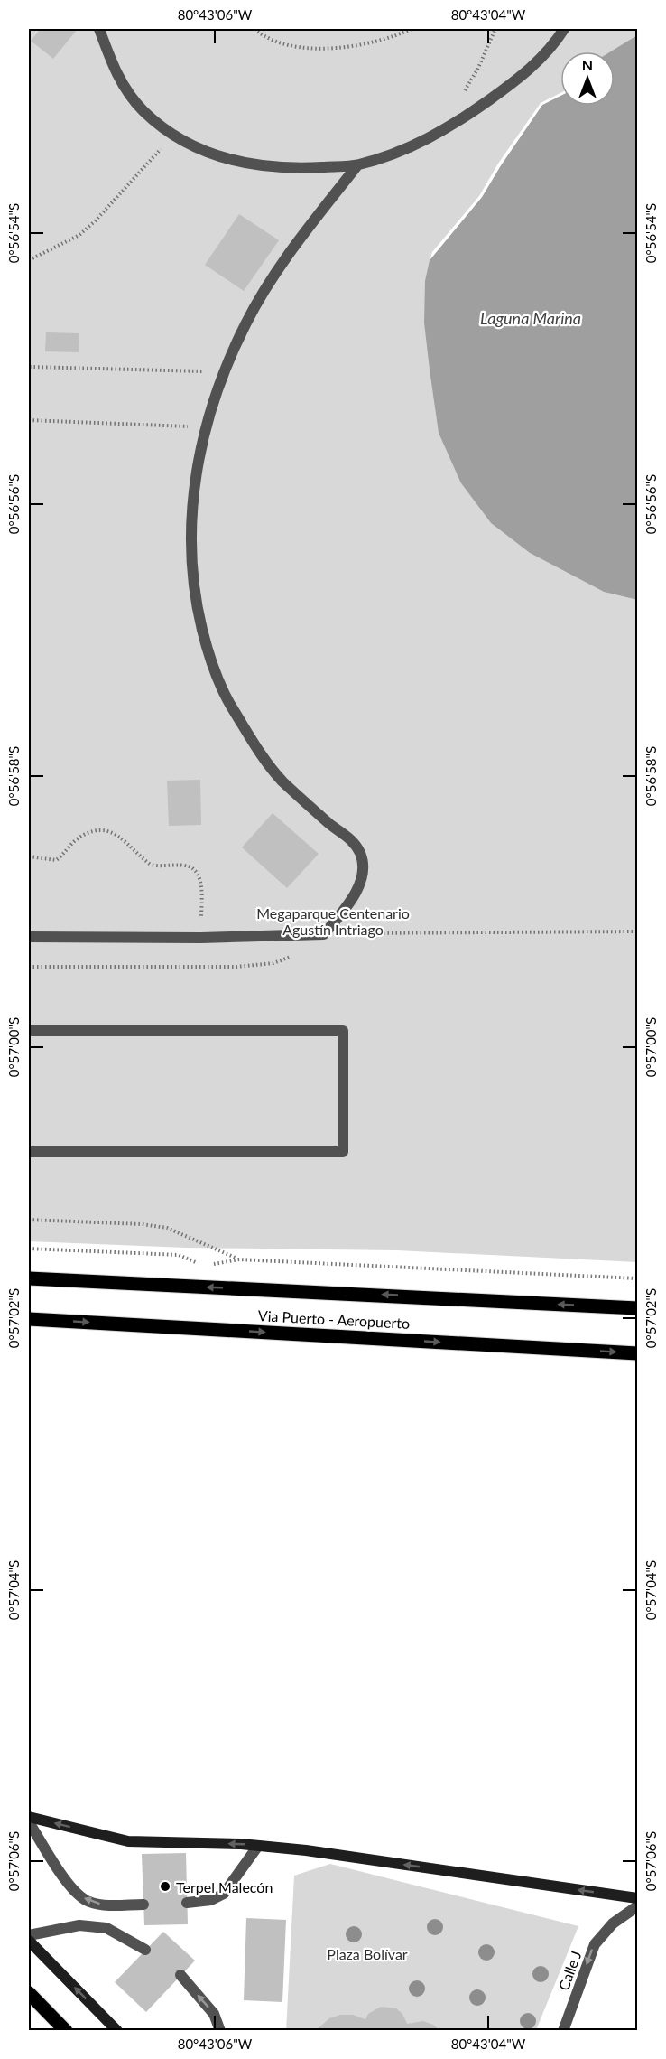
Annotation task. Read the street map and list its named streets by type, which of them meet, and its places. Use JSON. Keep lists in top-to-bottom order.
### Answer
{
  "streets": {
    "main road": ["Via Puerto - Aeropuerto"],
    "street": ["Calle J"]
  },
  "one_way": ["Calle J"],
  "water": ["Laguna Marina"],
  "parks": ["Megaparque Centenario Agustín Intriago", "Plaza Bolívar"],
  "places": ["Terpel Malecón"],
  "north": "top",
  "coordinates": [
    "80°43'06\"W",
    "80°43'04\"W",
    "0°56'54\"S",
    "0°56'56\"S",
    "0°56'58\"S",
    "0°57'00\"S",
    "0°57'02\"S",
    "0°57'04\"S",
    "0°57'06\"S"
  ]
}
